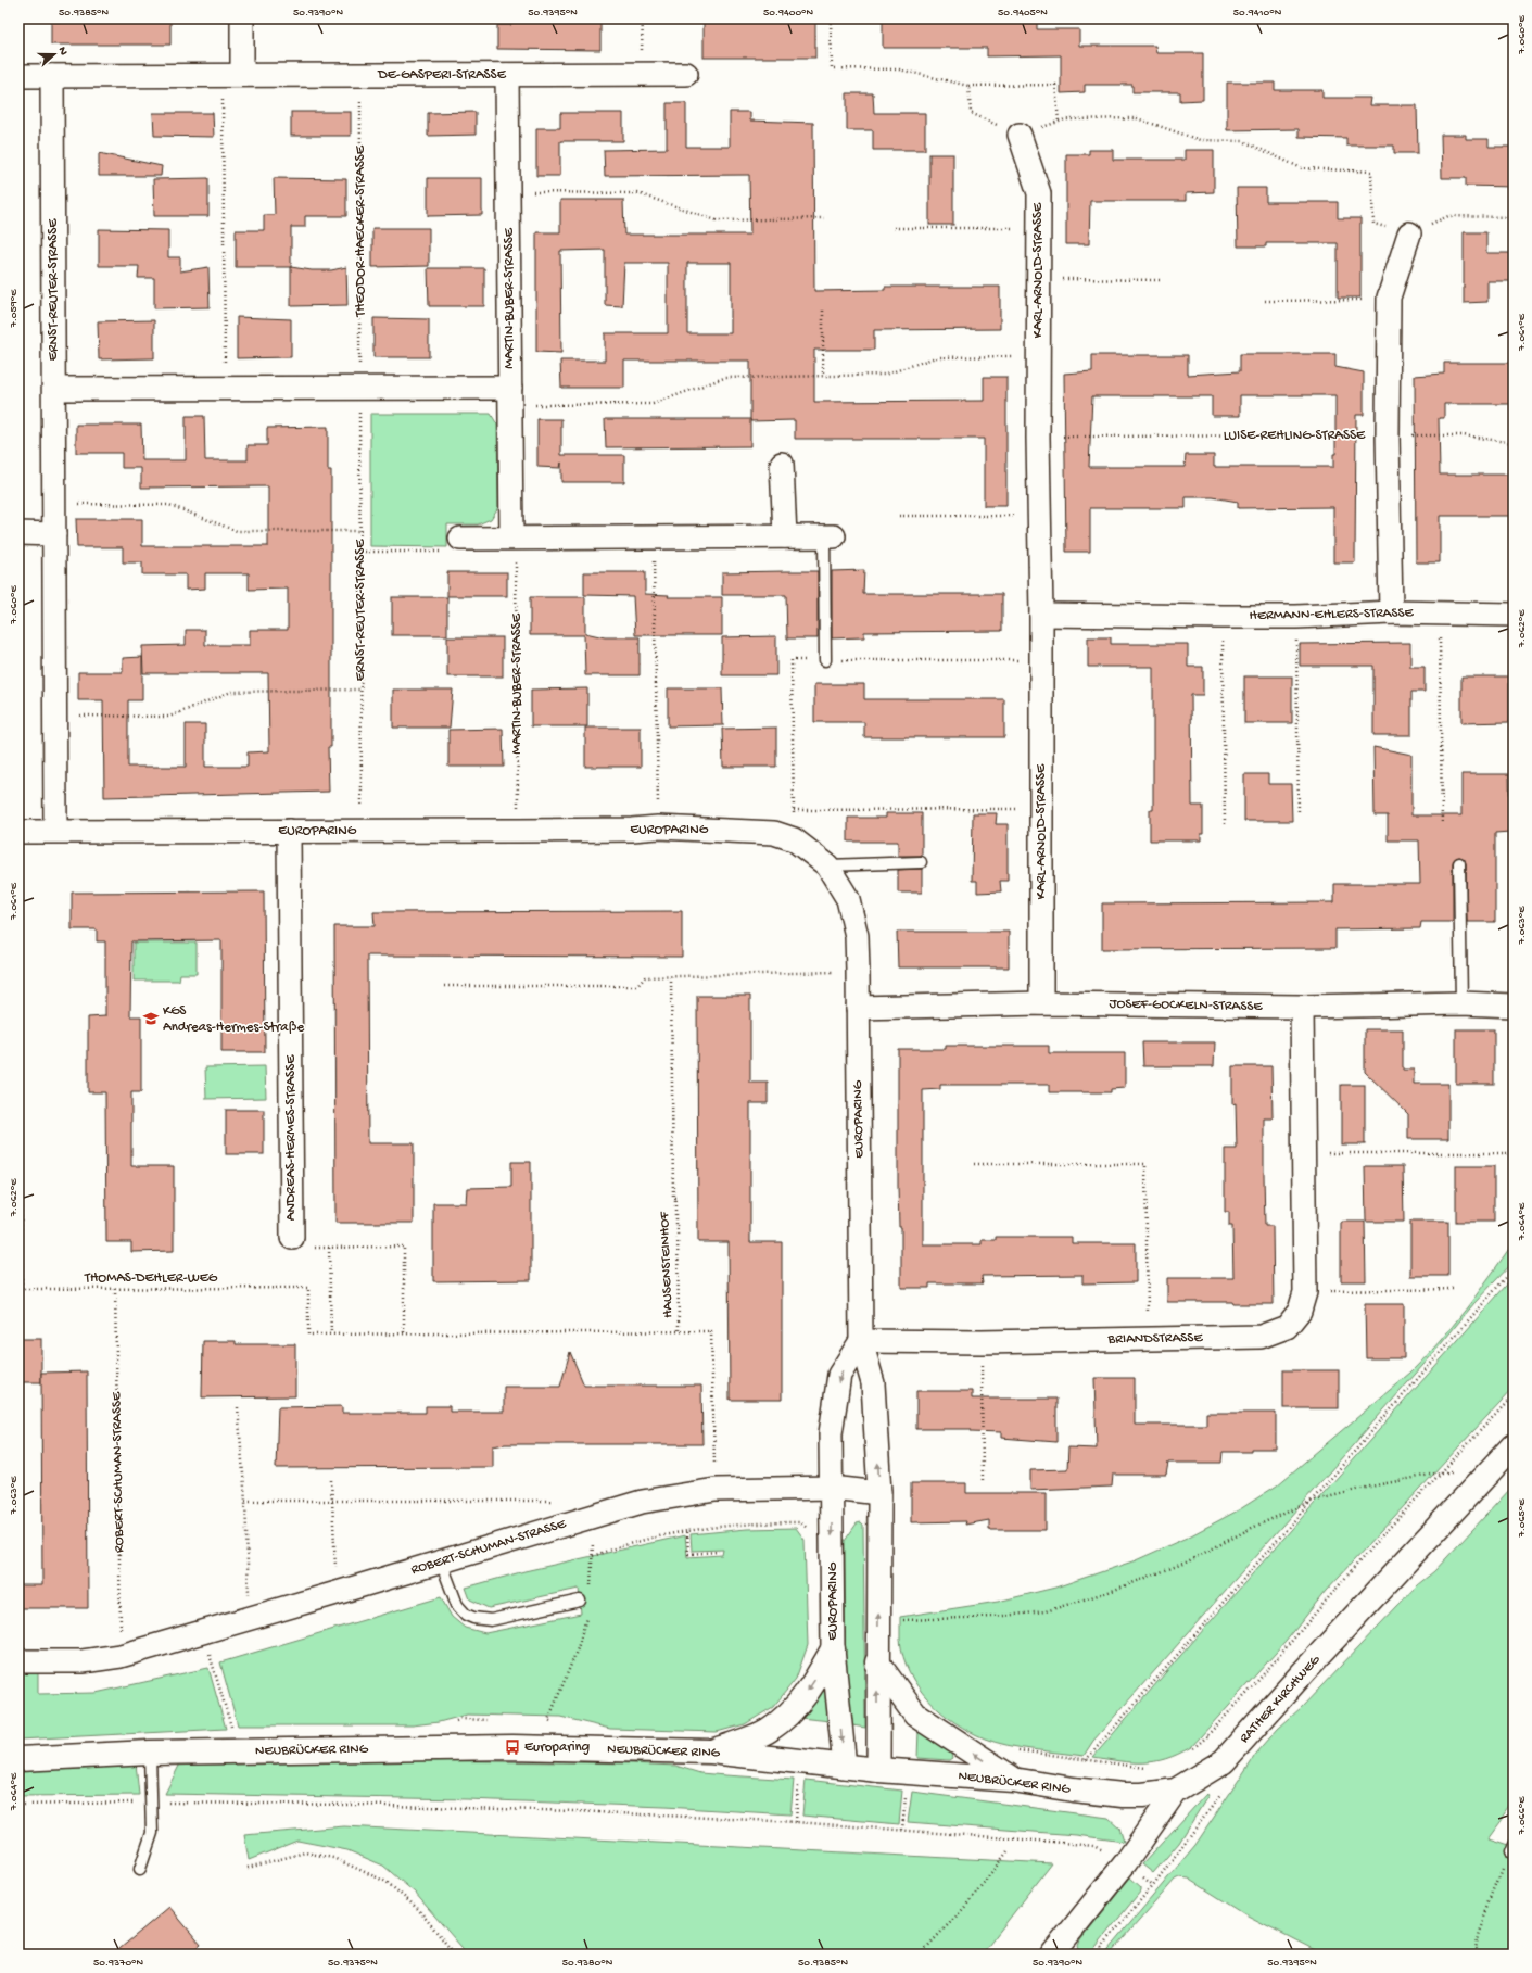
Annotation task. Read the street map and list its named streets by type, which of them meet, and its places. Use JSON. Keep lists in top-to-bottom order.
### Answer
{
  "streets": {
    "main road": ["RATHER KIRCHWEG", "NEUBRÜCKER RING"],
    "street": [
      "DE-GASPERI-STRASSE",
      "KARL-ARNOLD-STRASSE",
      "ERNST-REUTER-STRASSE",
      "MARTIN-BUBER-STRASSE",
      "HERMANN-EHLERS-STRASSE",
      "EUROPARING",
      "JOSEF-GOCKELN-STRASSE",
      "ANDREAS-HERMES-STRASSE",
      "BRIANDSTRASSE",
      "ROBERT-SCHUMAN-STRASSE"
    ],
    "path": [
      "THEODOR-HAECKER-STRASSE",
      "LUISE-REHLING-STRASSE",
      "HAUSENSTEINHOF",
      "THOMAS-DEHLER-WEG"
    ]
  },
  "crossings": [
    ["DE-GASPERI-STRASSE", "THEODOR-HAECKER-STRASSE"],
    ["DE-GASPERI-STRASSE", "ERNST-REUTER-STRASSE"],
    ["DE-GASPERI-STRASSE", "MARTIN-BUBER-STRASSE"],
    ["THEODOR-HAECKER-STRASSE", "ERNST-REUTER-STRASSE"],
    ["KARL-ARNOLD-STRASSE", "LUISE-REHLING-STRASSE"],
    ["KARL-ARNOLD-STRASSE", "HERMANN-EHLERS-STRASSE"],
    ["KARL-ARNOLD-STRASSE", "JOSEF-GOCKELN-STRASSE"],
    ["ERNST-REUTER-STRASSE", "EUROPARING"],
    ["MARTIN-BUBER-STRASSE", "EUROPARING"],
    ["EUROPARING", "JOSEF-GOCKELN-STRASSE"],
    ["EUROPARING", "ANDREAS-HERMES-STRASSE"],
    ["EUROPARING", "BRIANDSTRASSE"],
    ["EUROPARING", "ROBERT-SCHUMAN-STRASSE"],
    ["EUROPARING", "NEUBRÜCKER RING"],
    ["JOSEF-GOCKELN-STRASSE", "BRIANDSTRASSE"],
    ["HAUSENSTEINHOF", "THOMAS-DEHLER-WEG"],
    ["THOMAS-DEHLER-WEG", "ROBERT-SCHUMAN-STRASSE"],
    ["RATHER KIRCHWEG", "NEUBRÜCKER RING"]
  ],
  "places": {
    "school or university": ["KGS Andreas-Hermes-Straße"],
    "bus stop": ["Europaring"]
  },
  "north": "right",
  "coordinates": [
    "50.9385°N",
    "50.9390°N",
    "50.9395°N",
    "50.9400°N",
    "50.9405°N",
    "50.9410°N",
    "7.060°E",
    "7.059°E",
    "7.061°E",
    "7.062°E",
    "7.063°E",
    "7.064°E",
    "7.065°E",
    "7.066°E",
    "50.9370°N",
    "50.9375°N",
    "50.9380°N"
  ]
}
